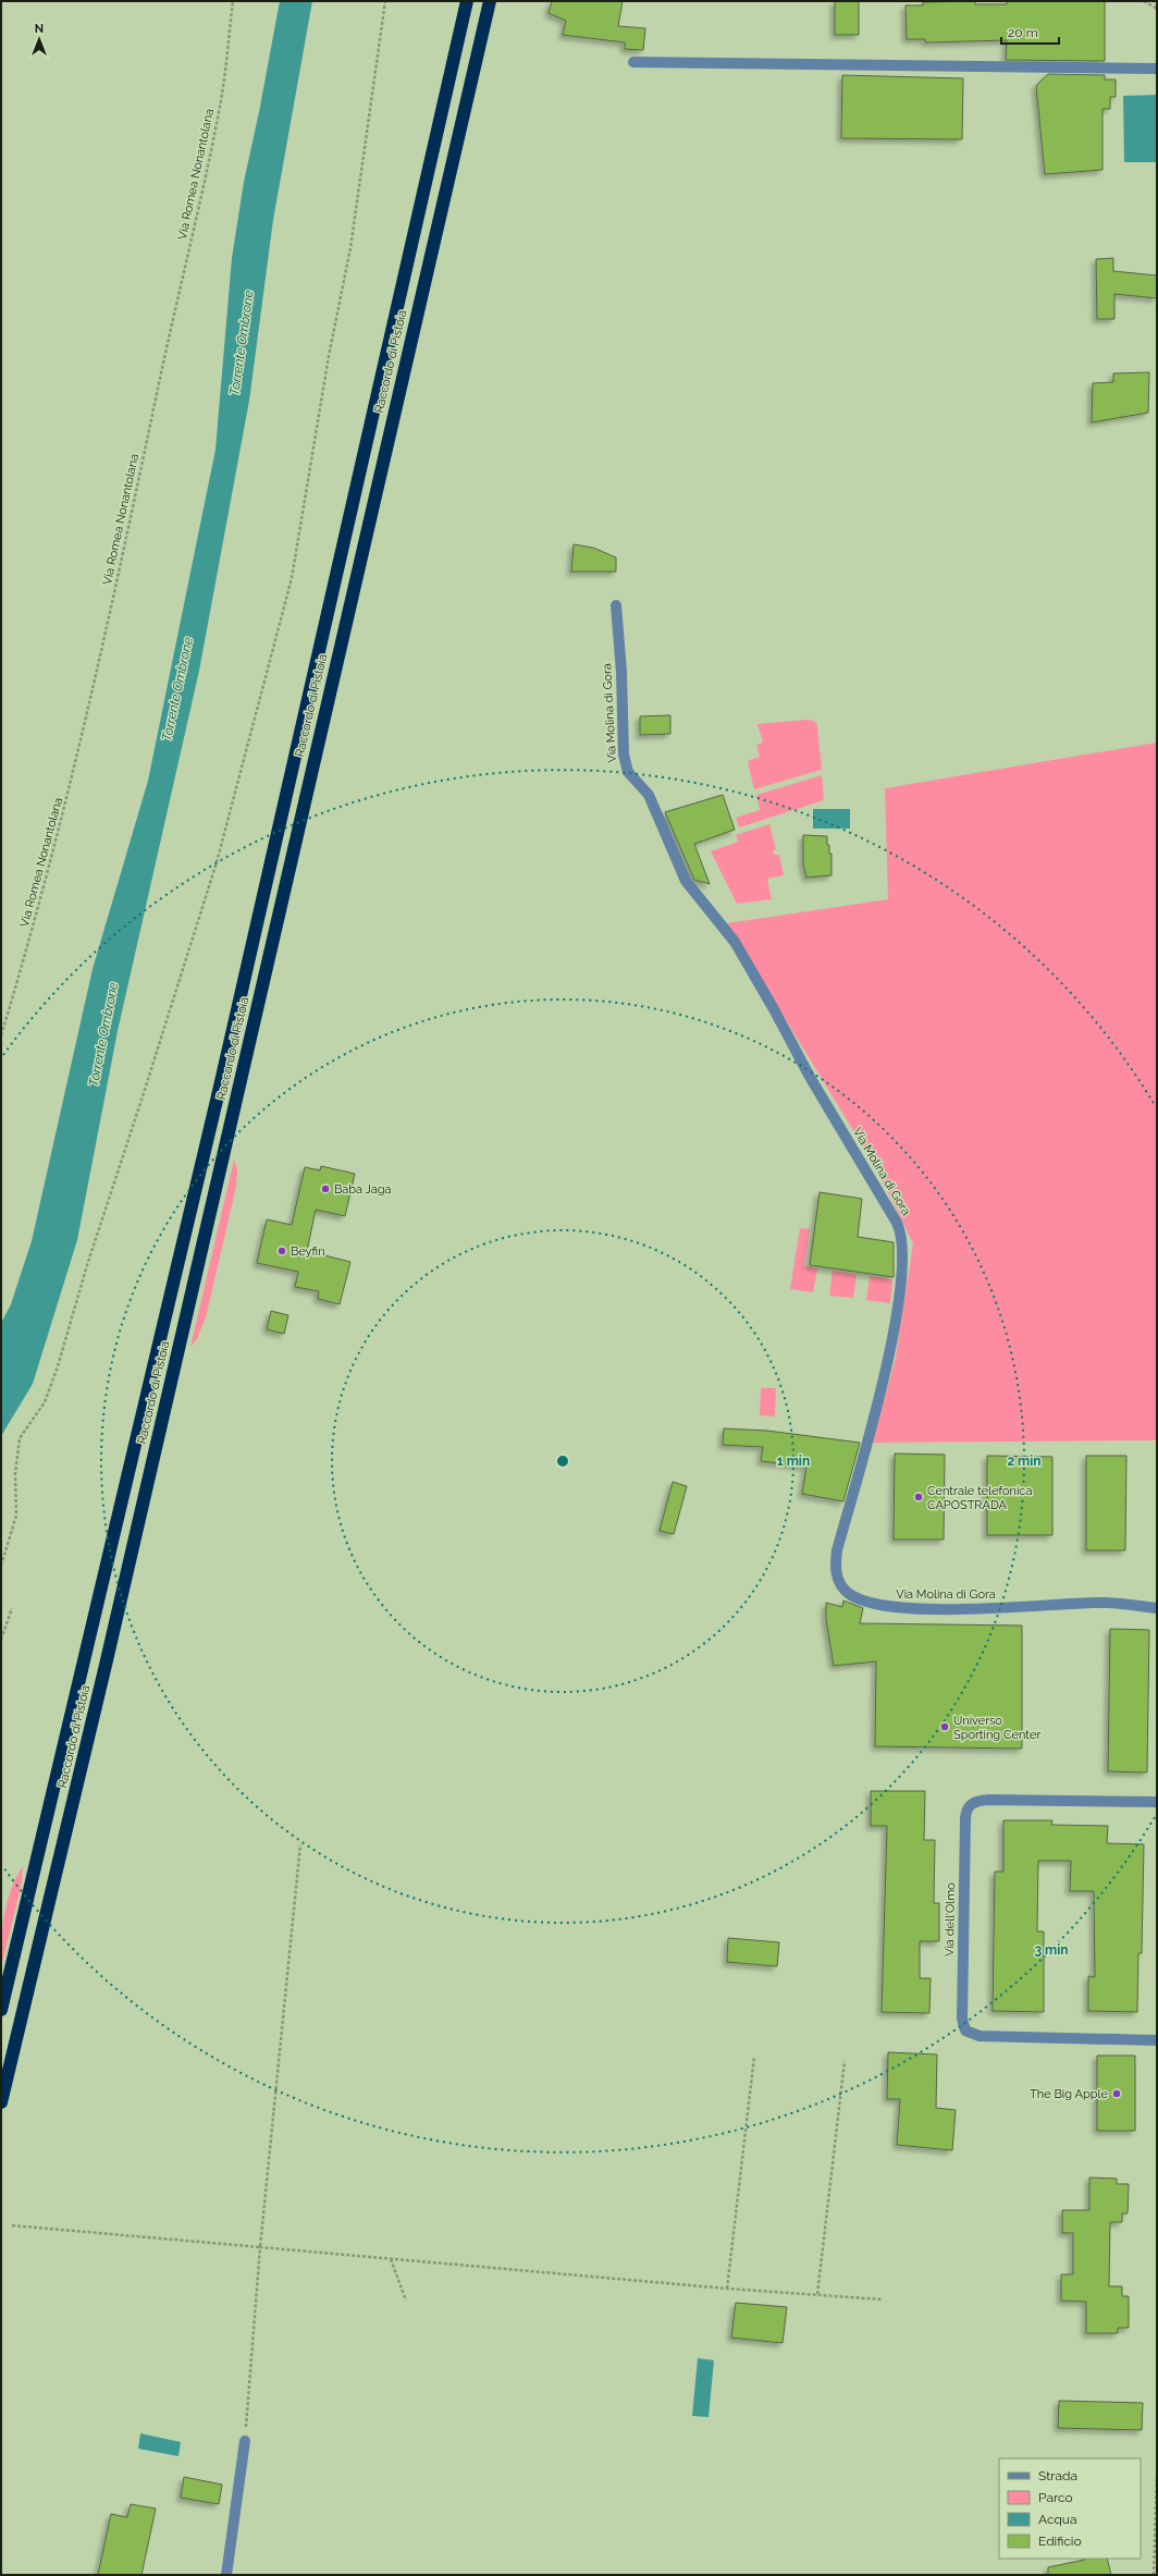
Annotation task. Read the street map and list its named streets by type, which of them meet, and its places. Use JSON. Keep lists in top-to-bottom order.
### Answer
{
  "streets": {
    "highway": ["Raccordo di Pistoia"],
    "street": ["Via Molina di Gora", "Via dell'Olmo"],
    "path": ["Via Romea Nonantolana"]
  },
  "water": ["Torrente Ombrone"],
  "places": [
    "Baba Jaga",
    "Beyfin",
    "Centrale telefonica CAPOSTRADA",
    "Universo Sporting Center",
    "The Big Apple"
  ],
  "legend": [
    "Strada",
    "Parco",
    "Acqua",
    "Edificio"
  ],
  "scale_bar": "20 m",
  "north": "top",
  "rings": ["1 min", "2 min", "3 min"]
}
